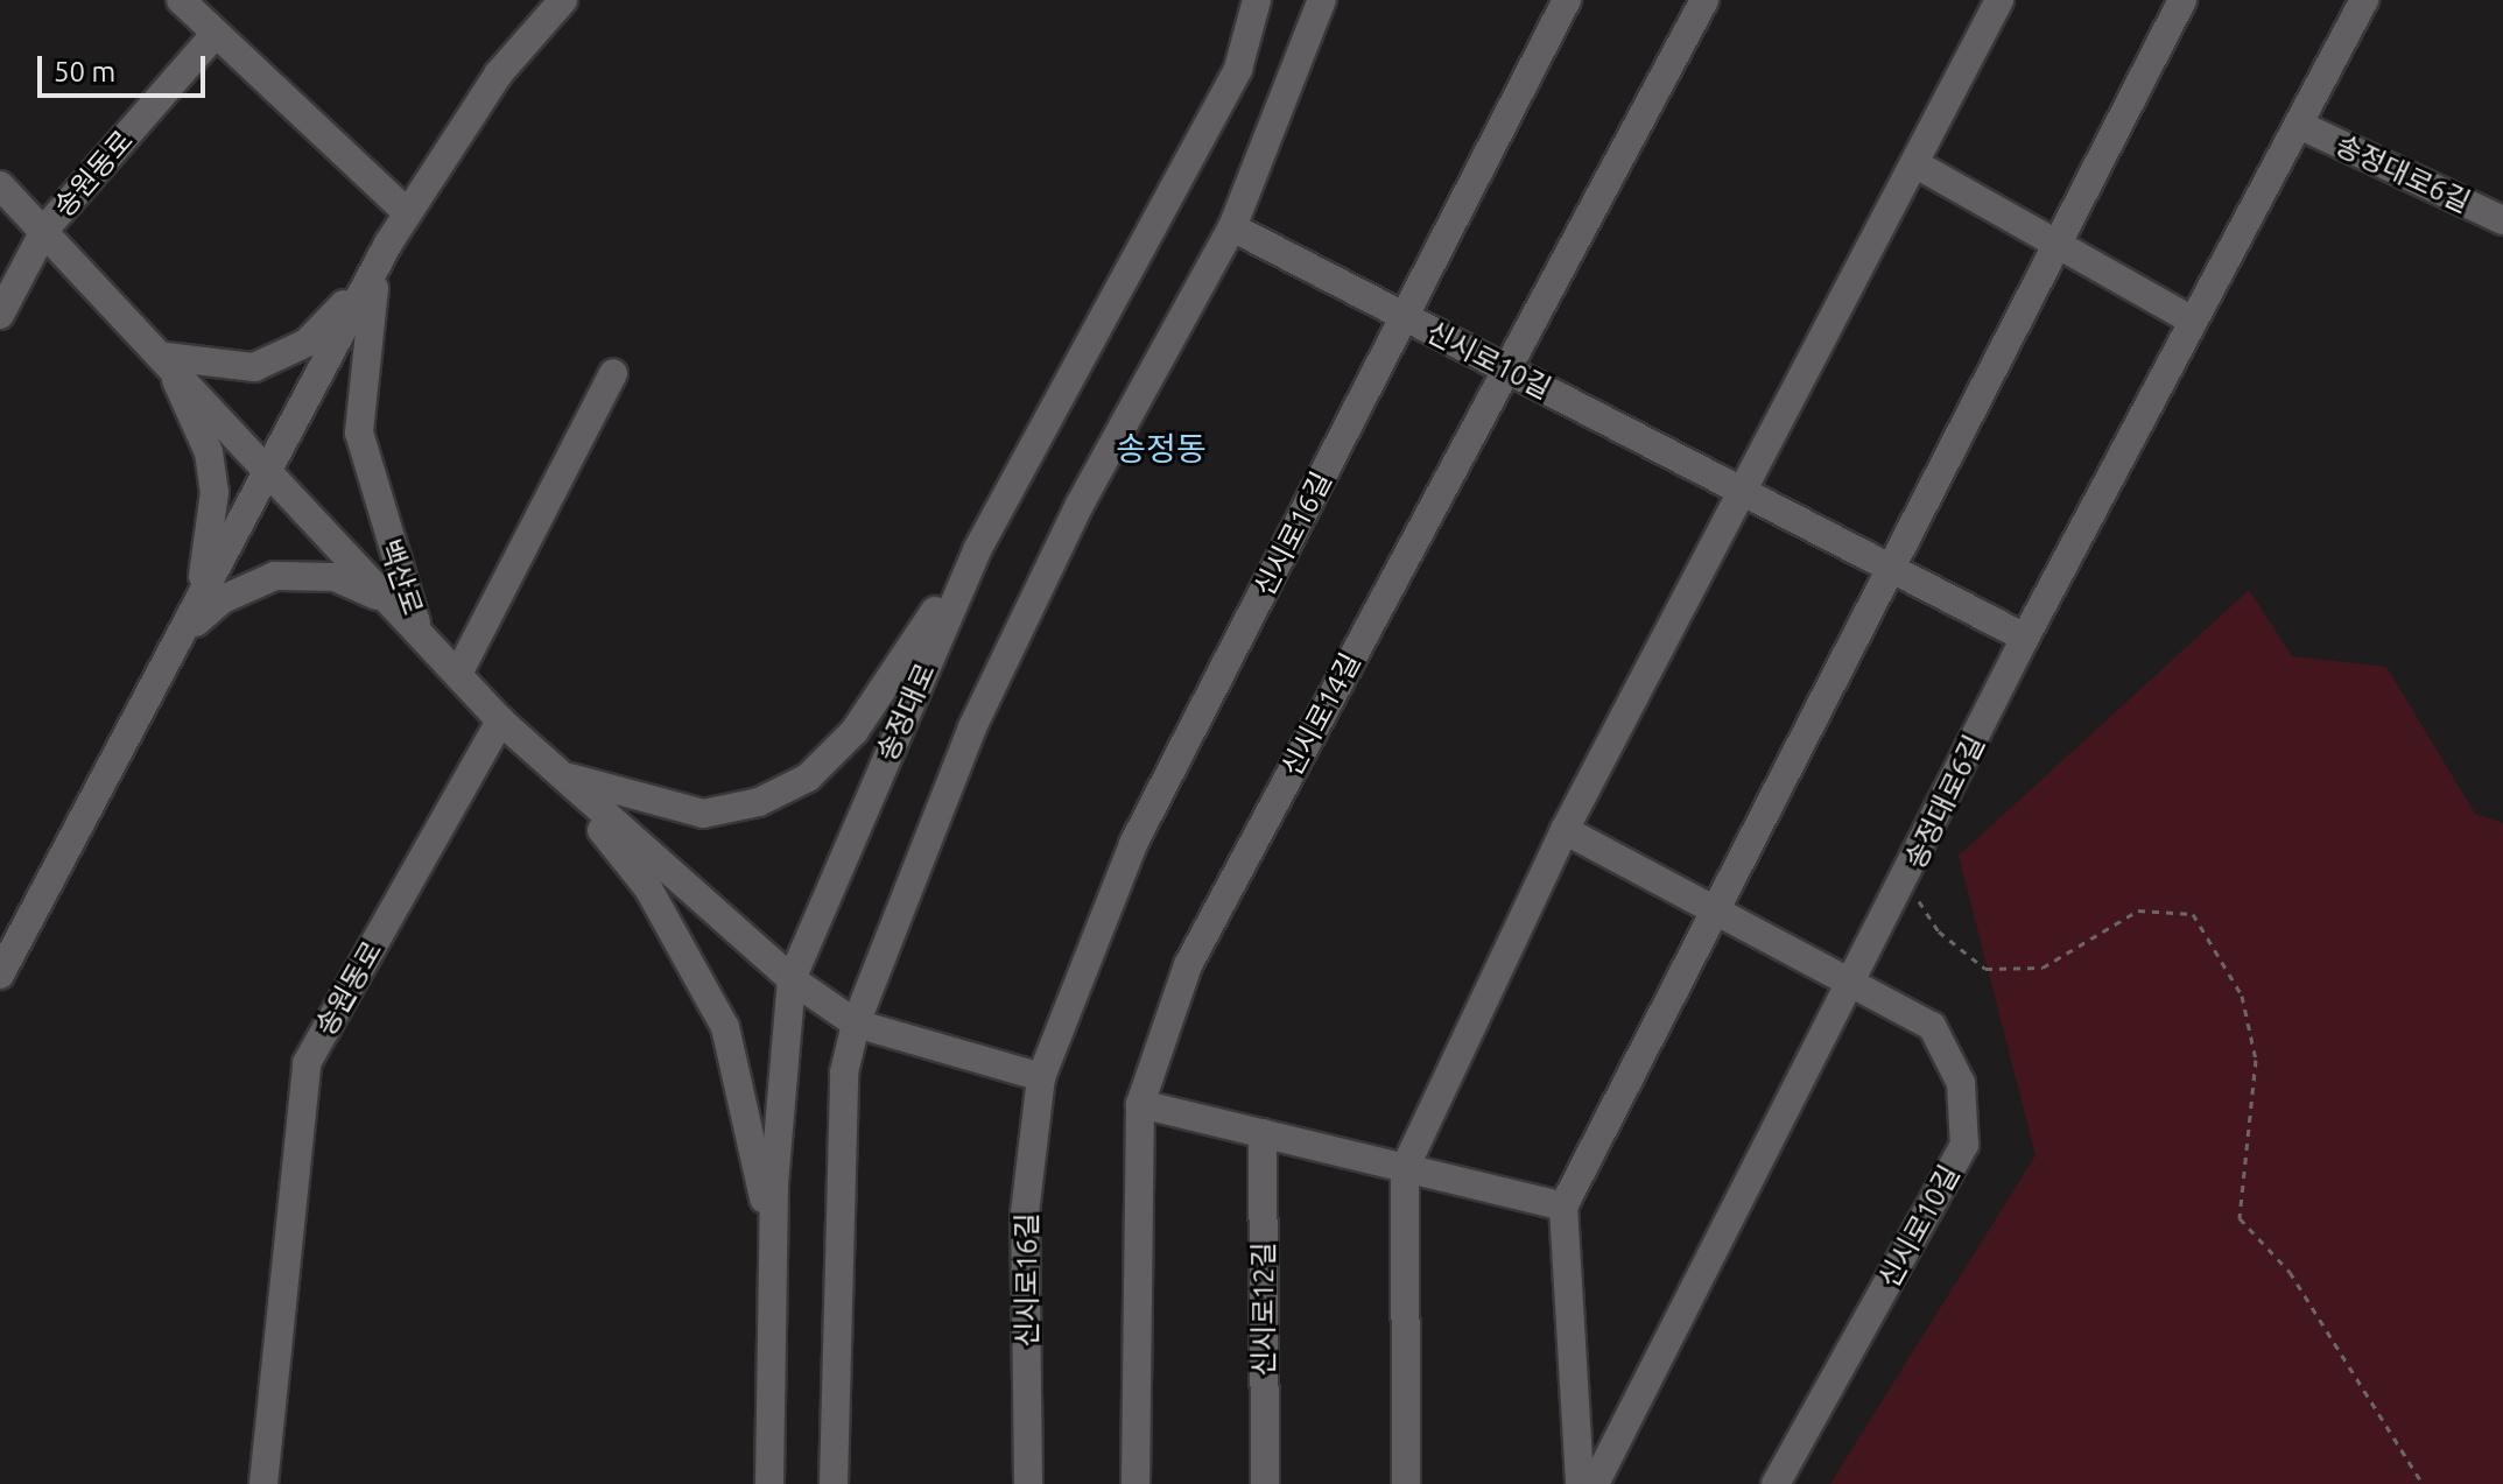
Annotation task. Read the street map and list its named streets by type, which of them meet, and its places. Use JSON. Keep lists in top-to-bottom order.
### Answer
{
  "streets": {
    "street": [
      "송원동로",
      "송정대로6길",
      "신시로10길",
      "신시로16길",
      "백산로",
      "송정대로",
      "신시로14길",
      "신시로12길"
    ]
  },
  "crossings": [
    ["송원동로", "백산로"],
    ["송원동로", "송정대로"],
    ["송정대로6길", "신시로10길"],
    ["신시로10길", "신시로16길"],
    ["신시로10길", "신시로14길"]
  ],
  "districts": ["송정동"],
  "scale_bar": "50 m"
}
